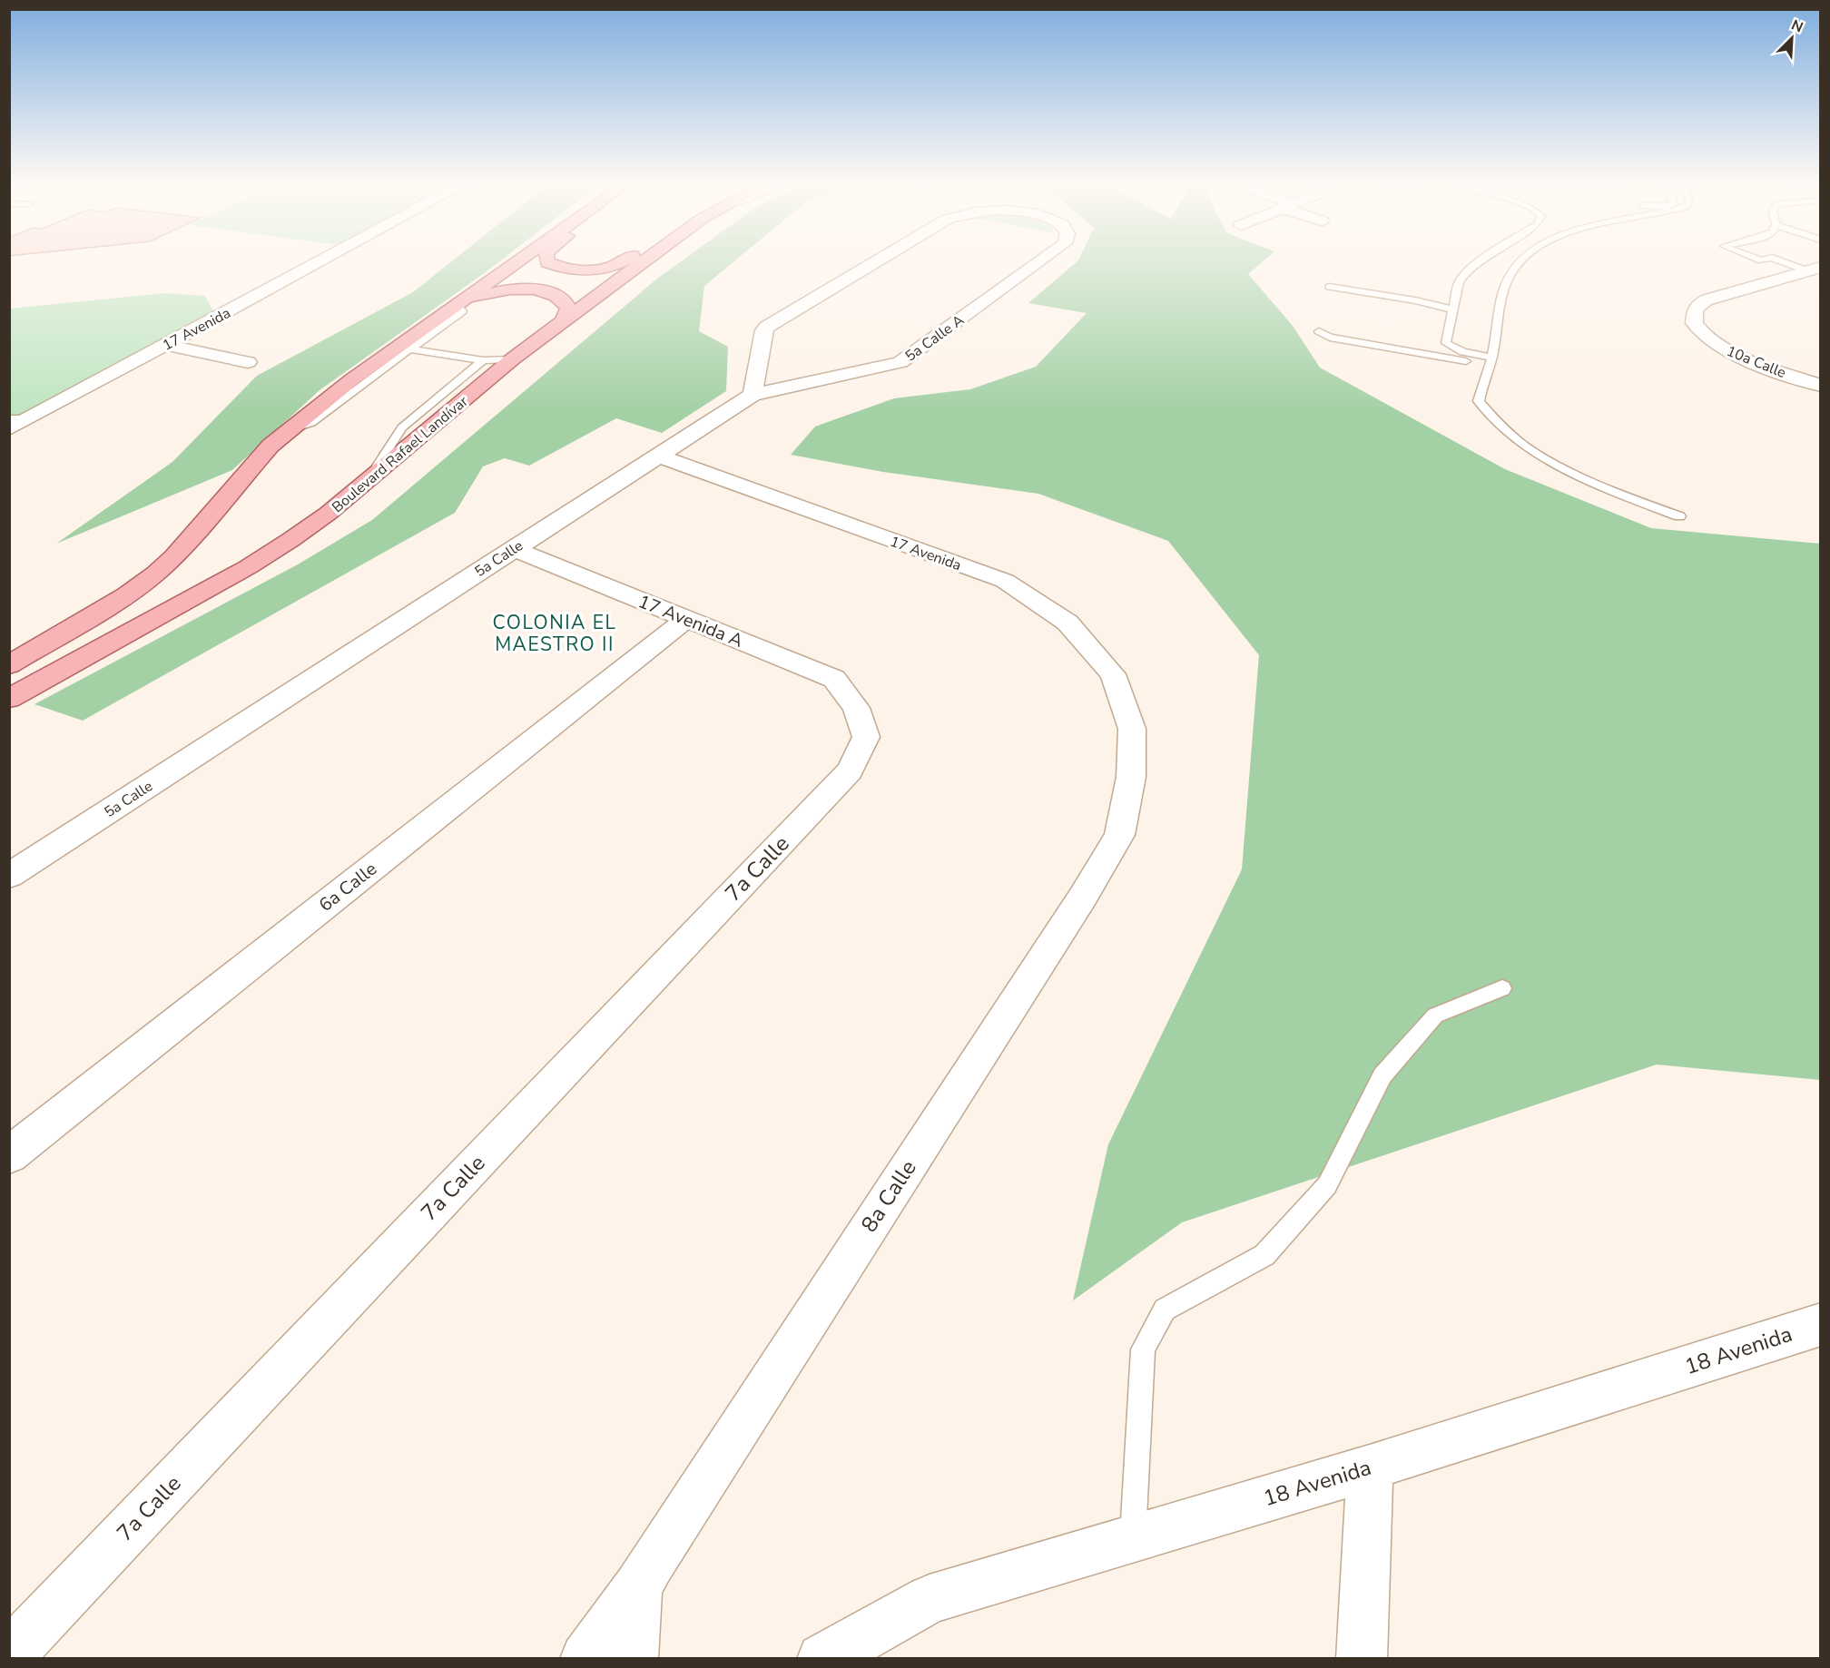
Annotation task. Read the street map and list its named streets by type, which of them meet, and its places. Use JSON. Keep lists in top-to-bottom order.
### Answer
{
  "streets": {
    "main road": ["Boulevard Rafael Landívar"],
    "street": [
      "17 Avenida",
      "5a Calle A",
      "10a Calle",
      "5a Calle",
      "17 Avenida A",
      "7a Calle",
      "6a Calle",
      "8a Calle",
      "18 Avenida"
    ]
  },
  "crossings": [
    ["17 Avenida", "5a Calle"],
    ["17 Avenida", "8a Calle"],
    ["5a Calle A", "5a Calle"],
    ["5a Calle", "17 Avenida A"],
    ["17 Avenida A", "7a Calle"],
    ["17 Avenida A", "6a Calle"]
  ],
  "districts": ["COLONIA EL MAESTRO II"],
  "north": "top right"
}
